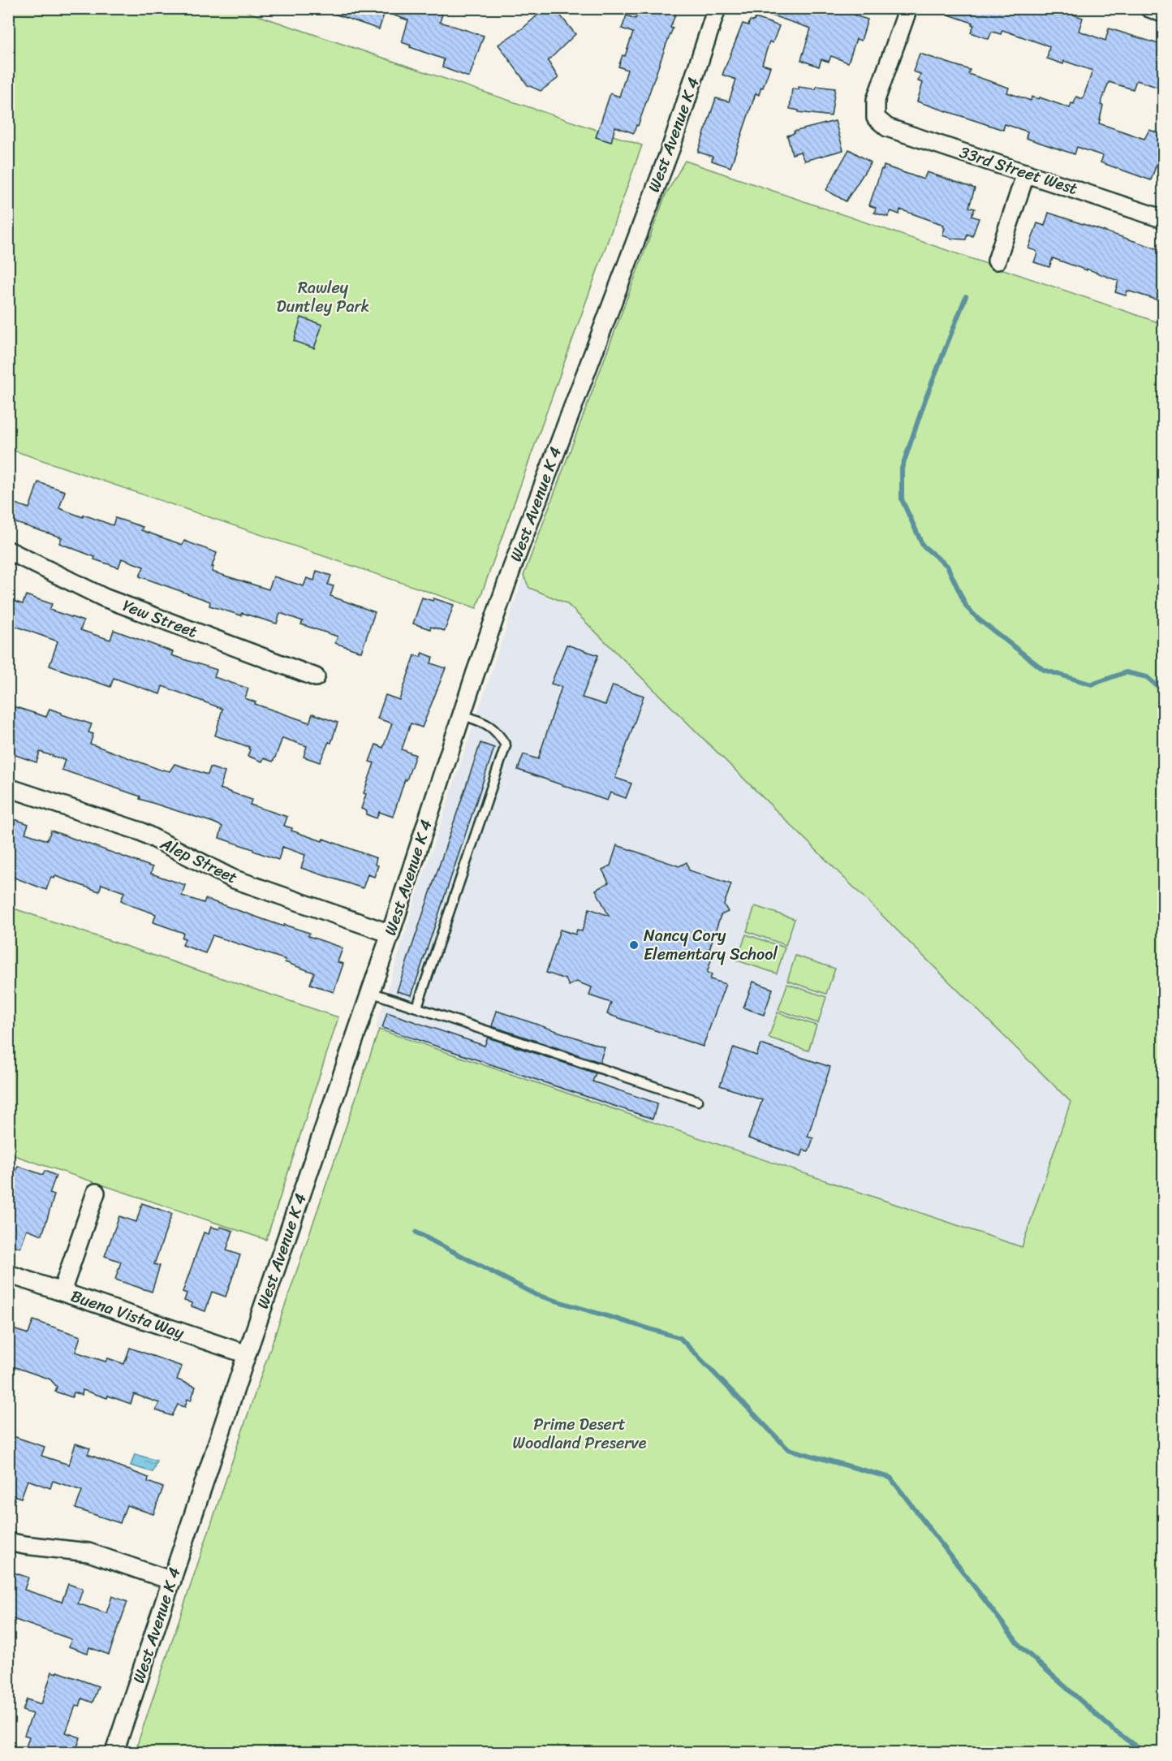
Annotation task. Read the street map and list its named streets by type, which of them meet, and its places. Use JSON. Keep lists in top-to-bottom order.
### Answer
{
  "streets": {
    "street": [
      "West Avenue K 4",
      "33rd Street West",
      "Yew Street",
      "Alep Street",
      "Buena Vista Way"
    ]
  },
  "crossings": [
    ["West Avenue K 4", "Alep Street"],
    ["West Avenue K 4", "Buena Vista Way"]
  ],
  "parks": ["Rawley Duntley Park", "Prime Desert Woodland Preserve"],
  "places": ["Nancy Cory Elementary School"]
}
